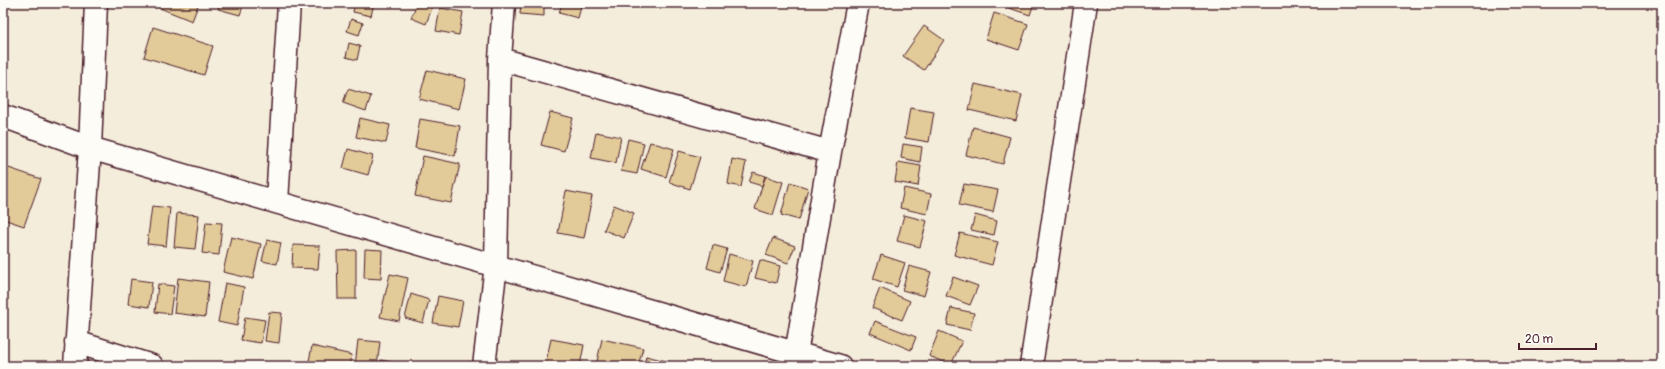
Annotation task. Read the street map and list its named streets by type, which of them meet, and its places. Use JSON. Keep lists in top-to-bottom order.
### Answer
{
  "scale_bar": "20 m"
}
